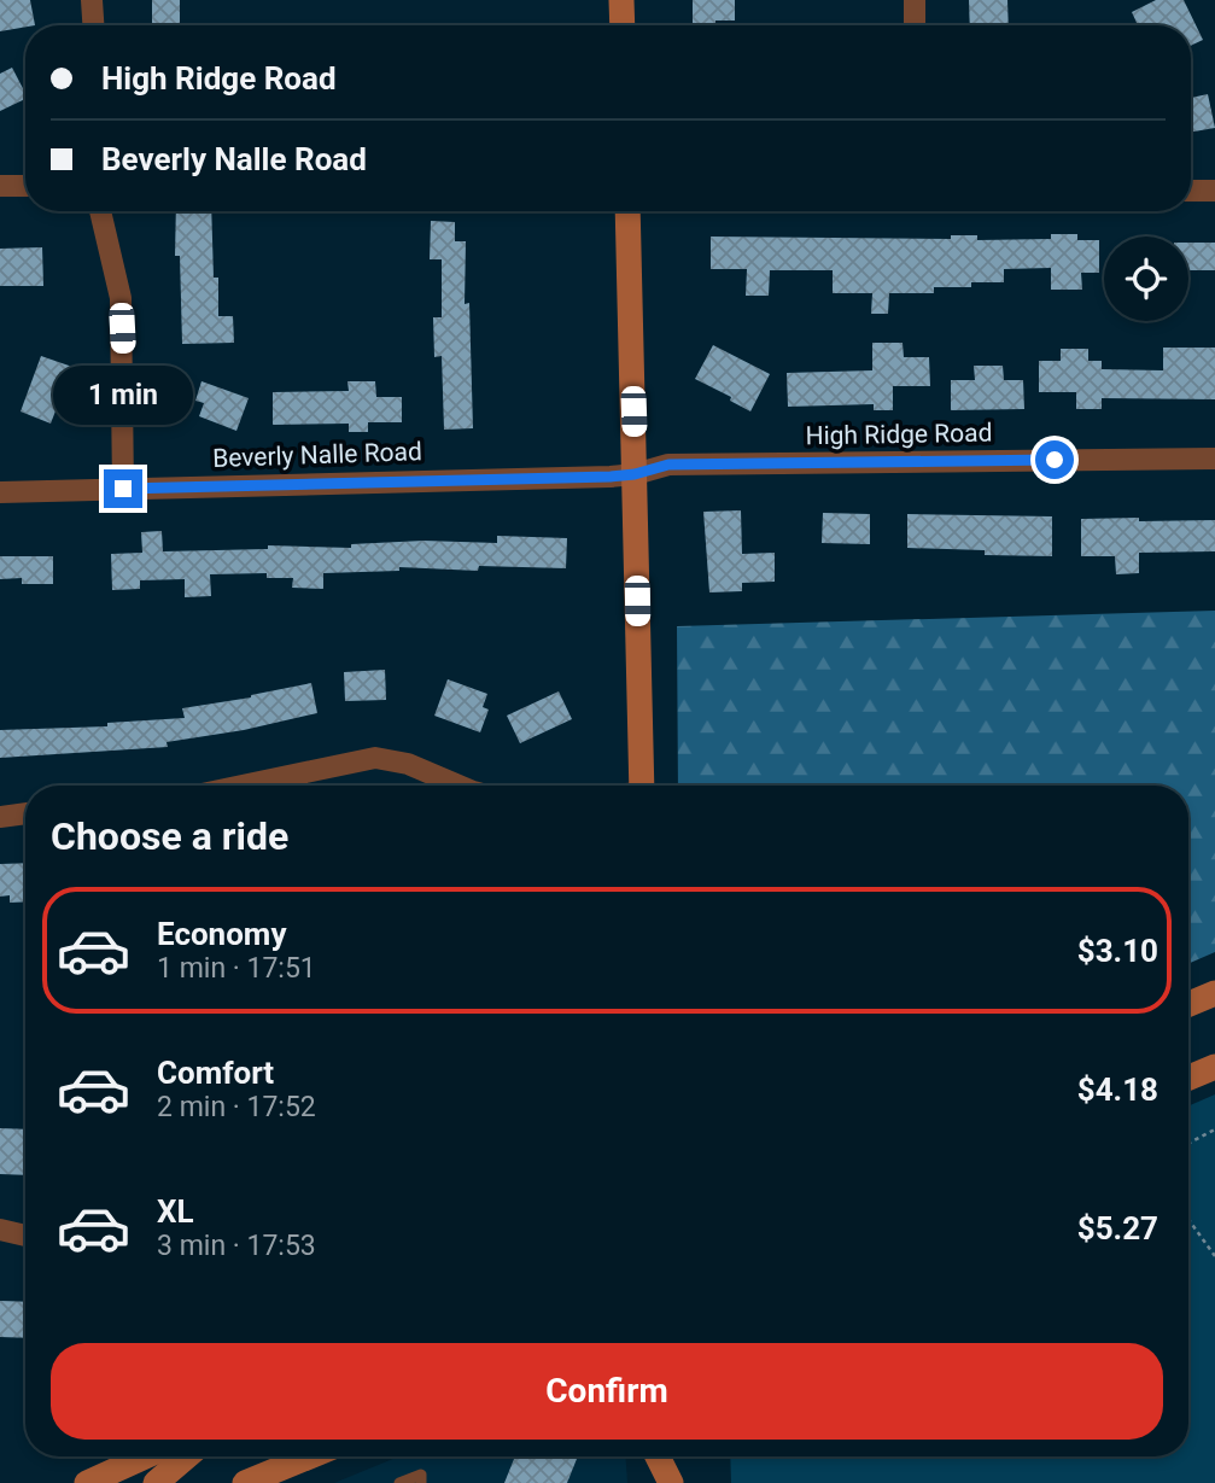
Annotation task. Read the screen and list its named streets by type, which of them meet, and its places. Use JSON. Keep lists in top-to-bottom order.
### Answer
{
  "streets": {
    "street": ["High Ridge Road", "Beverly Nalle Road"]
  },
  "crossings": [
    ["High Ridge Road", "Beverly Nalle Road"]
  ],
  "page": {
    "banner": ["High Ridge Road", "Beverly Nalle Road"],
    "bubble": "1 min",
    "heading": "Choose a ride",
    "list": [
      {
        "name": "Economy",
        "note": "1 min · 17:51",
        "value": "$3.10"
      },
      {
        "name": "Comfort",
        "note": "2 min · 17:52",
        "value": "$4.18"
      },
      {
        "name": "XL",
        "note": "3 min · 17:53",
        "value": "$5.27"
      }
    ],
    "buttons": "Confirm"
  }
}
